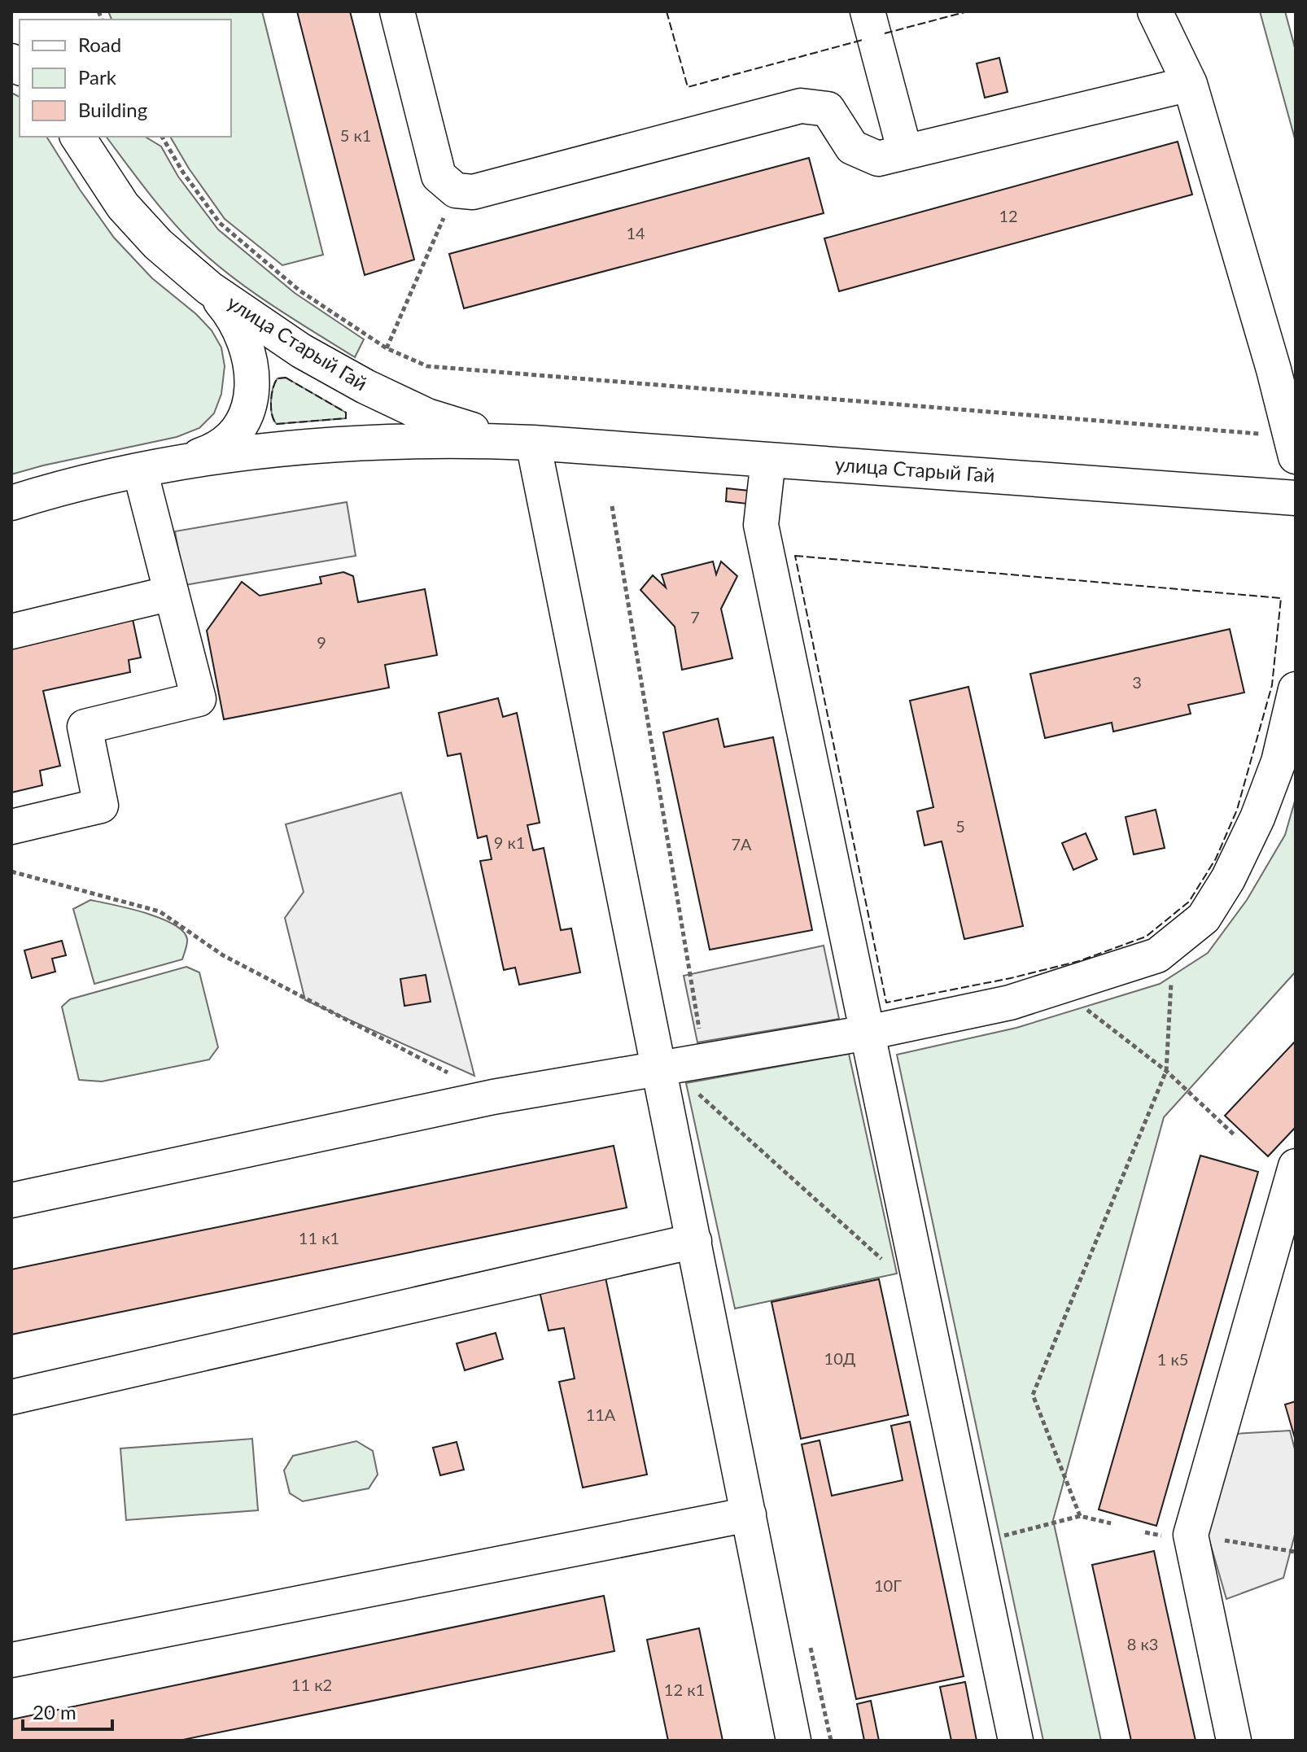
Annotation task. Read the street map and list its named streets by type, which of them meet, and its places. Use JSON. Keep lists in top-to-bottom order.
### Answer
{
  "streets": {
    "street": ["улица Старый Гай"]
  },
  "house_numbers": [
    "5 к1",
    "12",
    "14",
    "7",
    "9",
    "3",
    "5",
    "9 к1",
    "7А",
    "11 к1",
    "10Д",
    "1 к5",
    "11А",
    "10Г",
    "8 к3",
    "11 к2",
    "12 к1"
  ],
  "legend": ["Road", "Park", "Building"],
  "scale_bar": "20 m"
}
